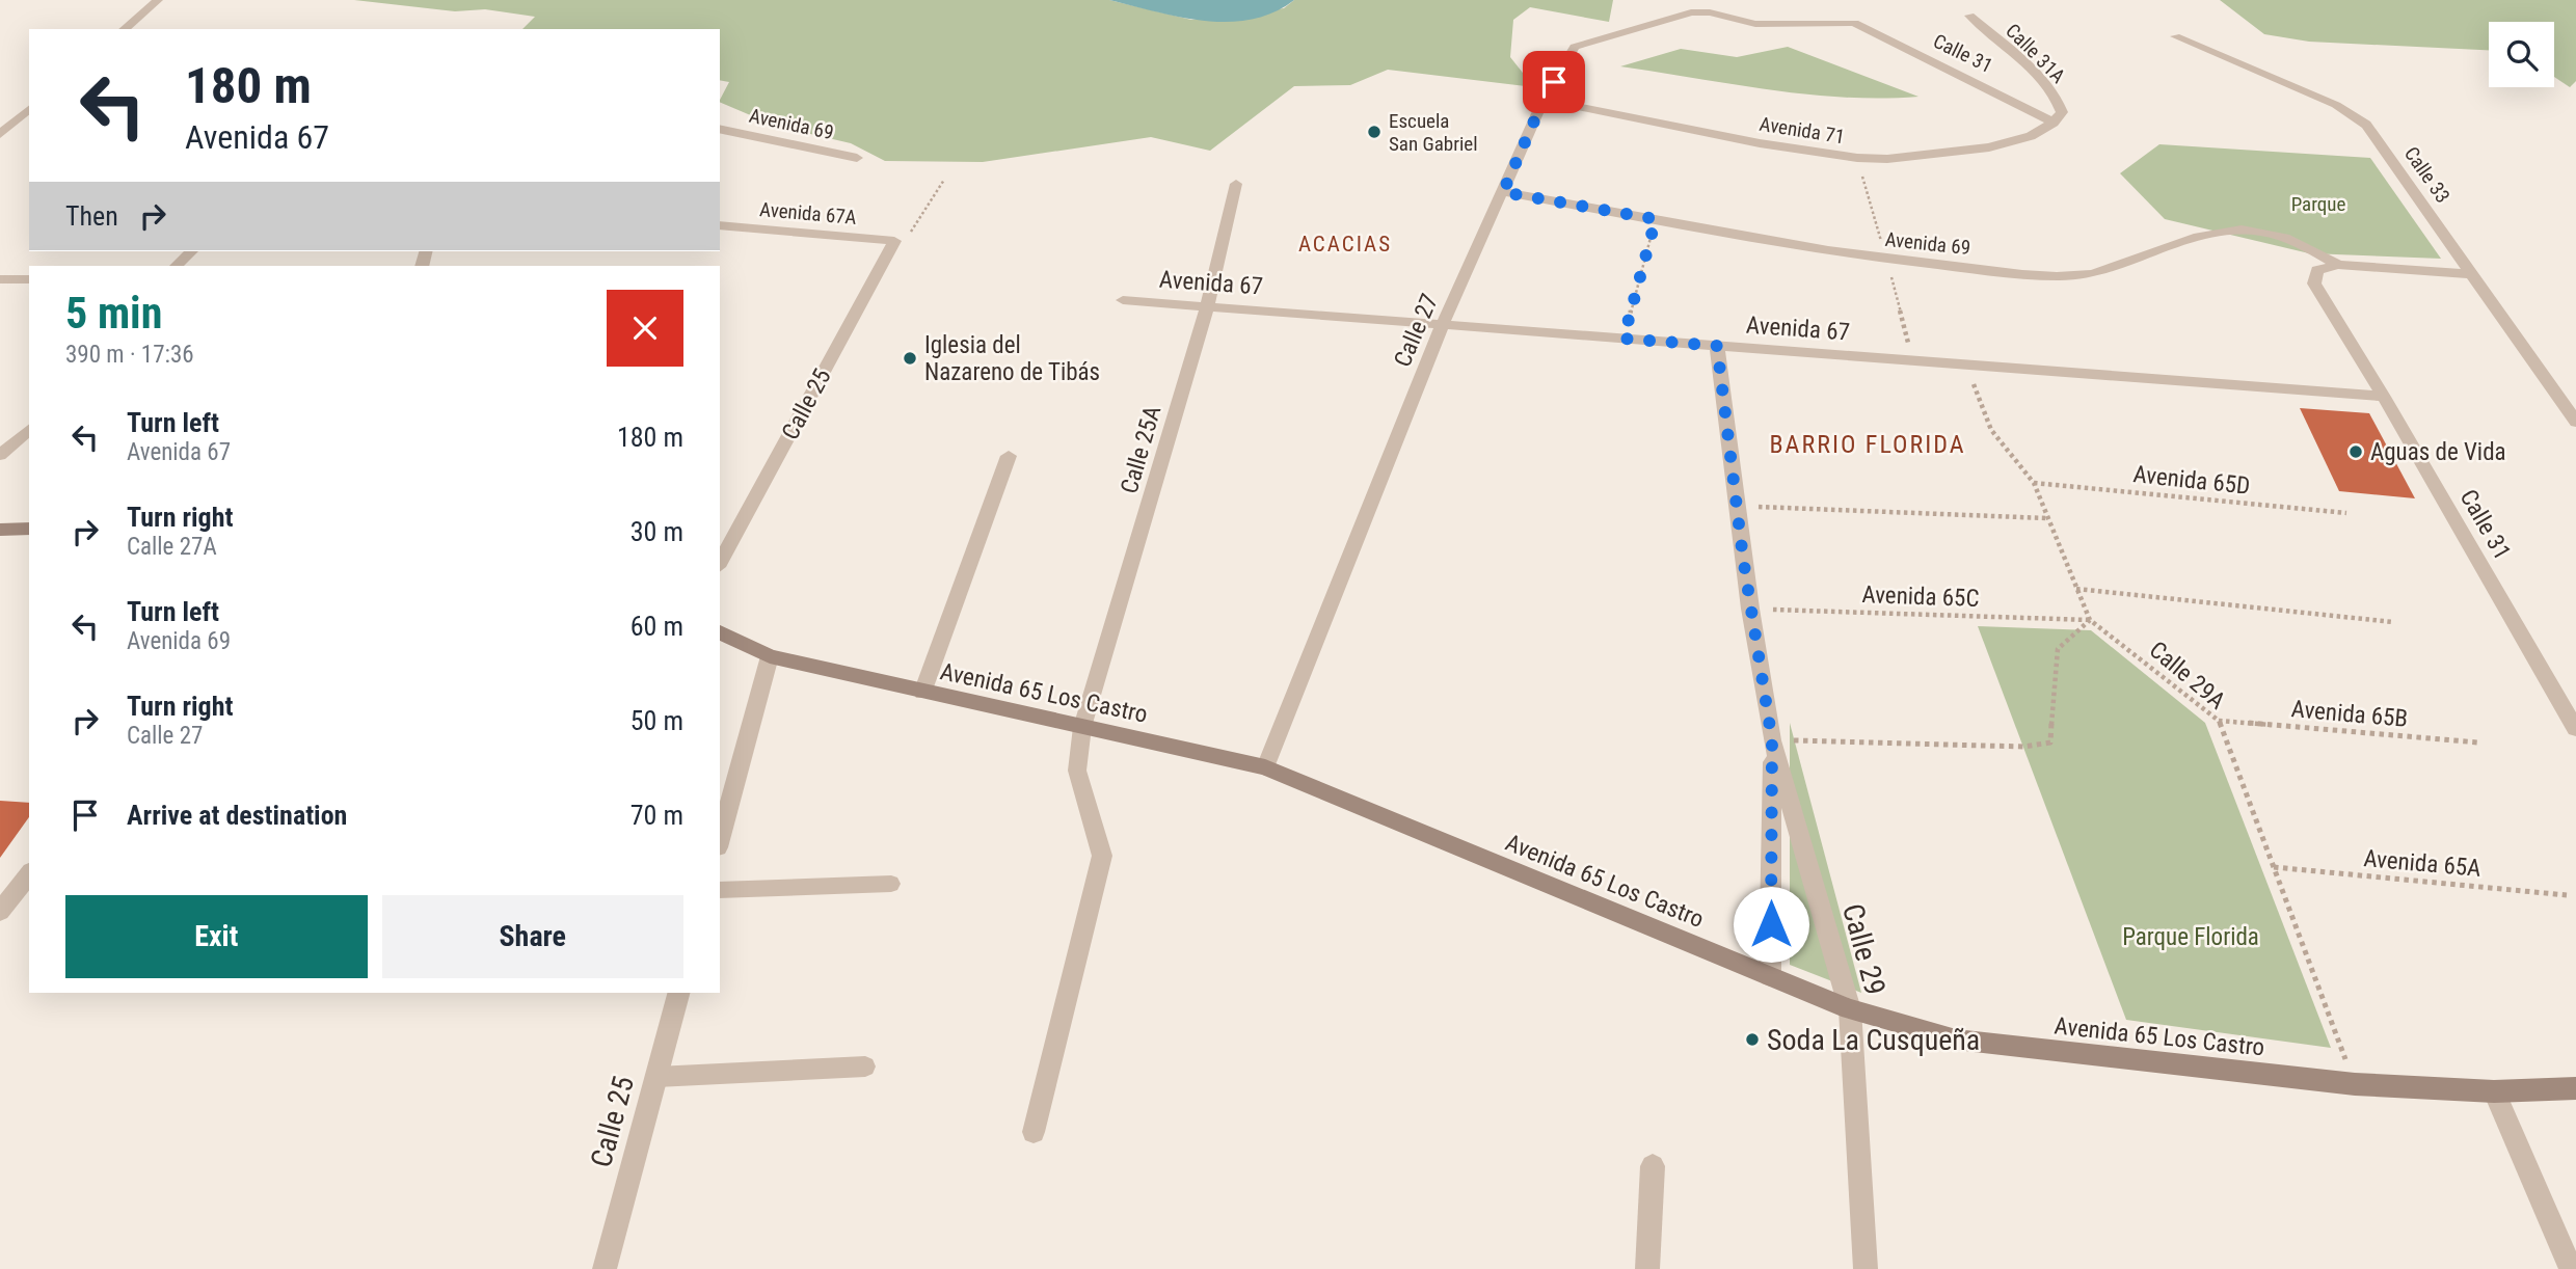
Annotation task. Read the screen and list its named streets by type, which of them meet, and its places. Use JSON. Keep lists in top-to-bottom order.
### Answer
{
  "streets": {
    "street": [
      "Calle 31",
      "Calle 31A",
      "Avenida 69",
      "Avenida 71",
      "Calle 33",
      "Avenida 67A",
      "Avenida 67",
      "Calle 27",
      "Calle 25",
      "Calle 25A",
      "Avenida 65 Los Castro",
      "Calle 29"
    ],
    "path": [
      "Avenida 65D",
      "Avenida 65C",
      "Calle 29A",
      "Avenida 65B",
      "Avenida 65A"
    ]
  },
  "crossings": [
    ["Calle 31", "Calle 31A"],
    ["Calle 31", "Avenida 69"],
    ["Calle 31", "Avenida 71"],
    ["Calle 31", "Avenida 67"],
    ["Calle 31", "Calle 27"],
    ["Calle 31A", "Avenida 71"],
    ["Avenida 69", "Calle 33"],
    ["Avenida 69", "Calle 27"],
    ["Avenida 71", "Calle 27"],
    ["Avenida 67A", "Calle 25"],
    ["Avenida 67", "Calle 27"],
    ["Avenida 67", "Calle 25A"],
    ["Avenida 67", "Calle 29A"],
    ["Avenida 67", "Calle 29"],
    ["Calle 27", "Avenida 65 Los Castro"],
    ["Calle 25A", "Avenida 65 Los Castro"],
    ["Avenida 65D", "Calle 29A"],
    ["Avenida 65C", "Calle 29A"],
    ["Avenida 65C", "Calle 29"],
    ["Calle 29A", "Avenida 65 Los Castro"],
    ["Calle 29A", "Avenida 65B"],
    ["Calle 29A", "Avenida 65A"],
    ["Avenida 65 Los Castro", "Calle 29"]
  ],
  "districts": ["ACACIAS", "BARRIO FLORIDA"],
  "parks": ["Parque", "Parque Florida"],
  "places": [
    "Escuela San Gabriel",
    "Iglesia del Nazareno de Tibás",
    "Aguas de Vida",
    "Soda La Cusqueña"
  ],
  "page": {
    "turn": ["180 m", "Avenida 67"],
    "then": "Then",
    "heading": ["5 min", "390 m · 17:36"],
    "list": [
      {
        "name": "Turn left",
        "note": "Avenida 67",
        "value": "180 m"
      },
      {
        "name": "Turn right",
        "note": "Calle 27A",
        "value": "30 m"
      },
      {
        "name": "Turn left",
        "note": "Avenida 69",
        "value": "60 m"
      },
      {
        "name": "Turn right",
        "note": "Calle 27",
        "value": "50 m"
      },
      {
        "name": "Arrive at destination",
        "value": "70 m"
      }
    ],
    "buttons": ["Exit", "Share"]
  }
}
